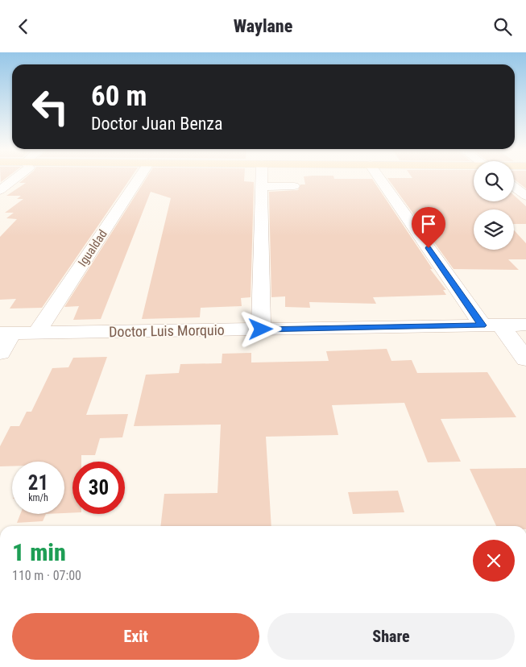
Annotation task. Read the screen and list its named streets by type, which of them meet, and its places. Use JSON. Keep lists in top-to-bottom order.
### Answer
{
  "streets": {
    "street": ["Igualdad", "Doctor Luis Morquio"]
  },
  "crossings": [
    ["Igualdad", "Doctor Luis Morquio"]
  ],
  "page": {
    "header": "Waylane",
    "turn": ["60 m", "Doctor Juan Benza"],
    "speed": "21 km/h",
    "limit": "30",
    "heading": ["1 min", "110 m · 07:00"],
    "buttons": ["Exit", "Share"]
  }
}
